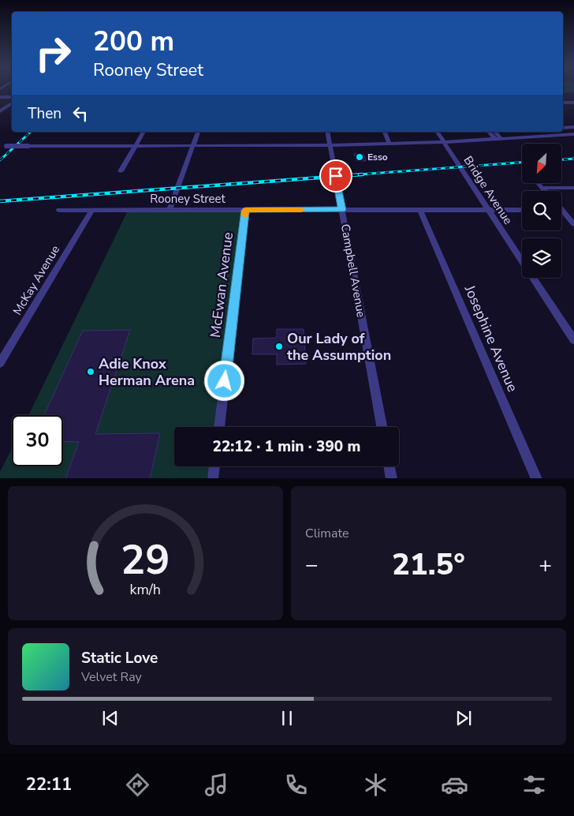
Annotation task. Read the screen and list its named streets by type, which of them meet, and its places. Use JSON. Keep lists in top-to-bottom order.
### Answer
{
  "streets": {
    "street": [
      "Bridge Avenue",
      "Rooney Street",
      "Campbell Avenue",
      "McKay Avenue",
      "McEwan Avenue",
      "Josephine Avenue"
    ]
  },
  "crossings": [
    ["Bridge Avenue", "Rooney Street"],
    ["Rooney Street", "Campbell Avenue"],
    ["Rooney Street", "McKay Avenue"],
    ["Rooney Street", "McEwan Avenue"],
    ["Rooney Street", "Josephine Avenue"]
  ],
  "places": ["Esso", "Our Lady of the Assumption", "Adie Knox Herman Arena"],
  "north": "bottom left",
  "page": {
    "turn": ["200 m", "Rooney Street"],
    "then": "Then",
    "limit": "30",
    "trip": "22:12 · 1 min · 390 m",
    "tile": "Climate",
    "heat": ["−", "21.5°", "+"],
    "song": ["Static Love", "Velvet Ray"],
    "tabs": "22:11",
    "gauge": ["29", "km/h"]
  }
}
